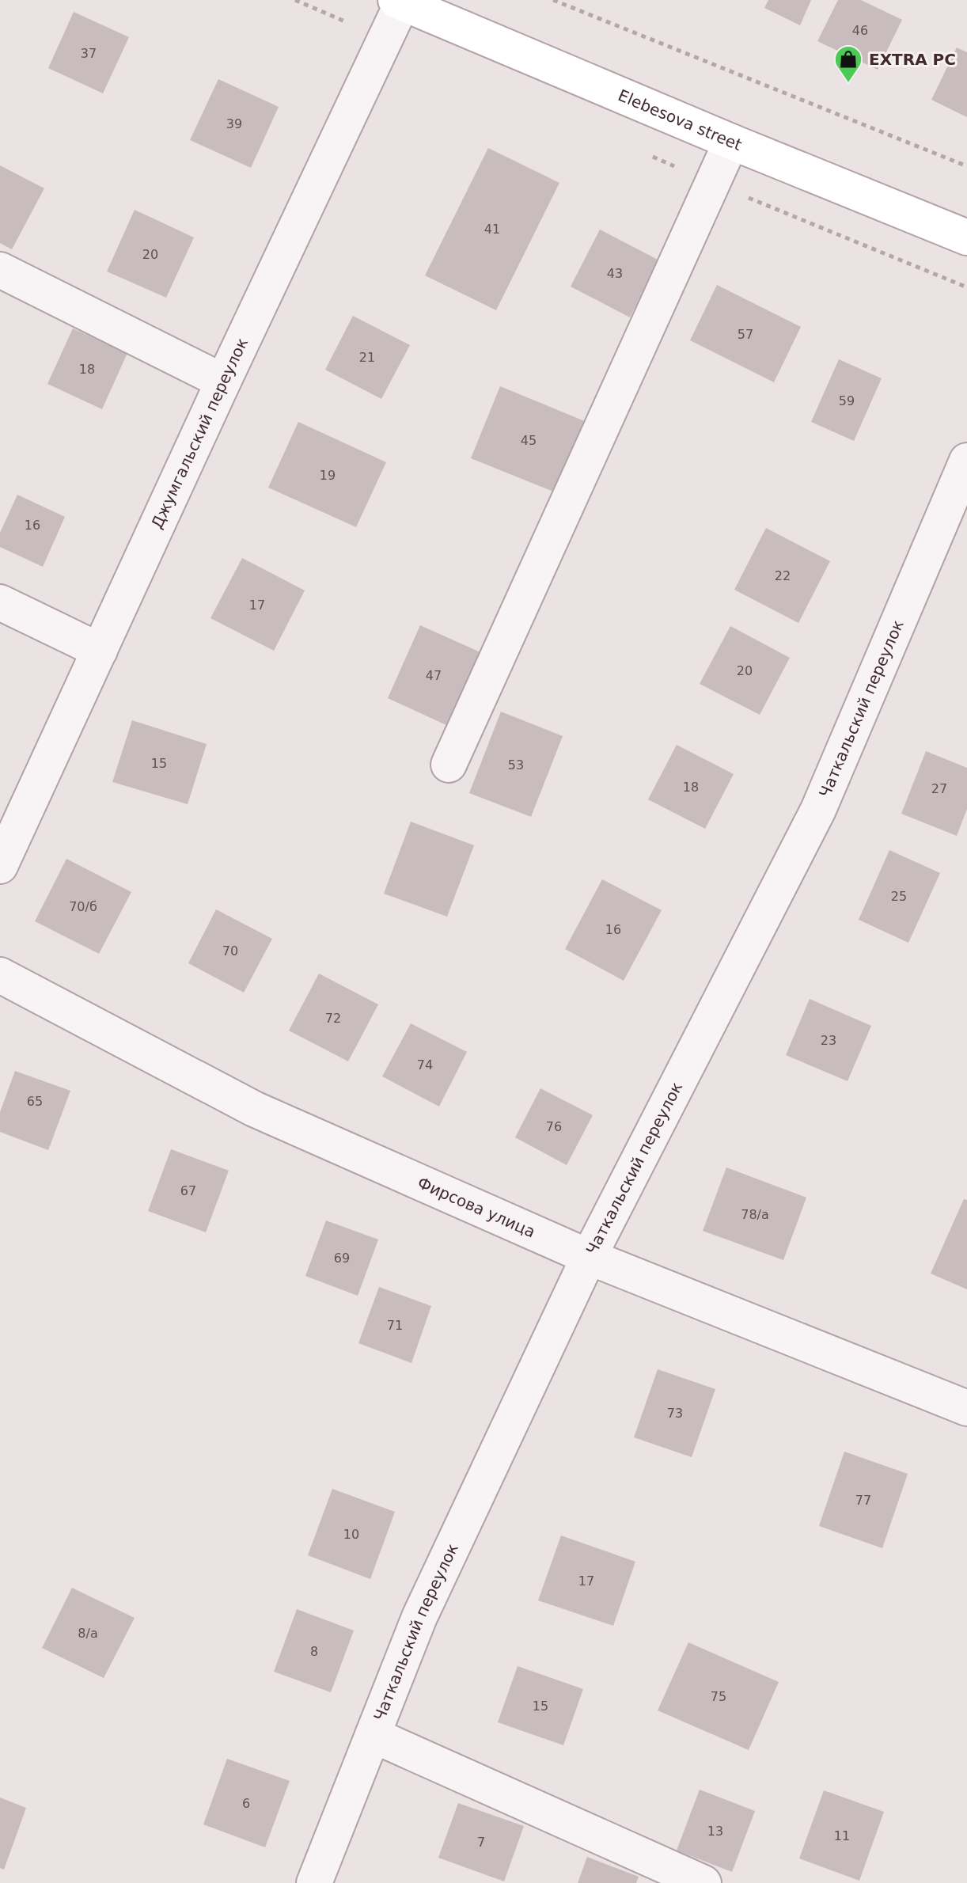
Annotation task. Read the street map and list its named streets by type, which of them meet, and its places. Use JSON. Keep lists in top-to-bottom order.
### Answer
{
  "streets": {
    "main road": ["Elebesova street"],
    "street": ["Джумгальский переулок", "Чаткальский переулок", "Фирсова улица"]
  },
  "crossings": [
    ["Elebesova street", "Джумгальский переулок"],
    ["Чаткальский переулок", "Фирсова улица"]
  ],
  "places": {
    "shop": ["EXTRA PC"]
  },
  "house_numbers": [
    "46",
    "37",
    "39",
    "41",
    "20",
    "43",
    "57",
    "21",
    "18",
    "59",
    "45",
    "19",
    "16",
    "22",
    "17",
    "20",
    "47",
    "15",
    "53",
    "18",
    "27",
    "25",
    "70/б",
    "16",
    "70",
    "72",
    "23",
    "74",
    "65",
    "76",
    "67",
    "78/а",
    "69",
    "71",
    "73",
    "77",
    "10",
    "17",
    "8/а",
    "8",
    "75",
    "15",
    "6",
    "13",
    "11",
    "7"
  ]
}
